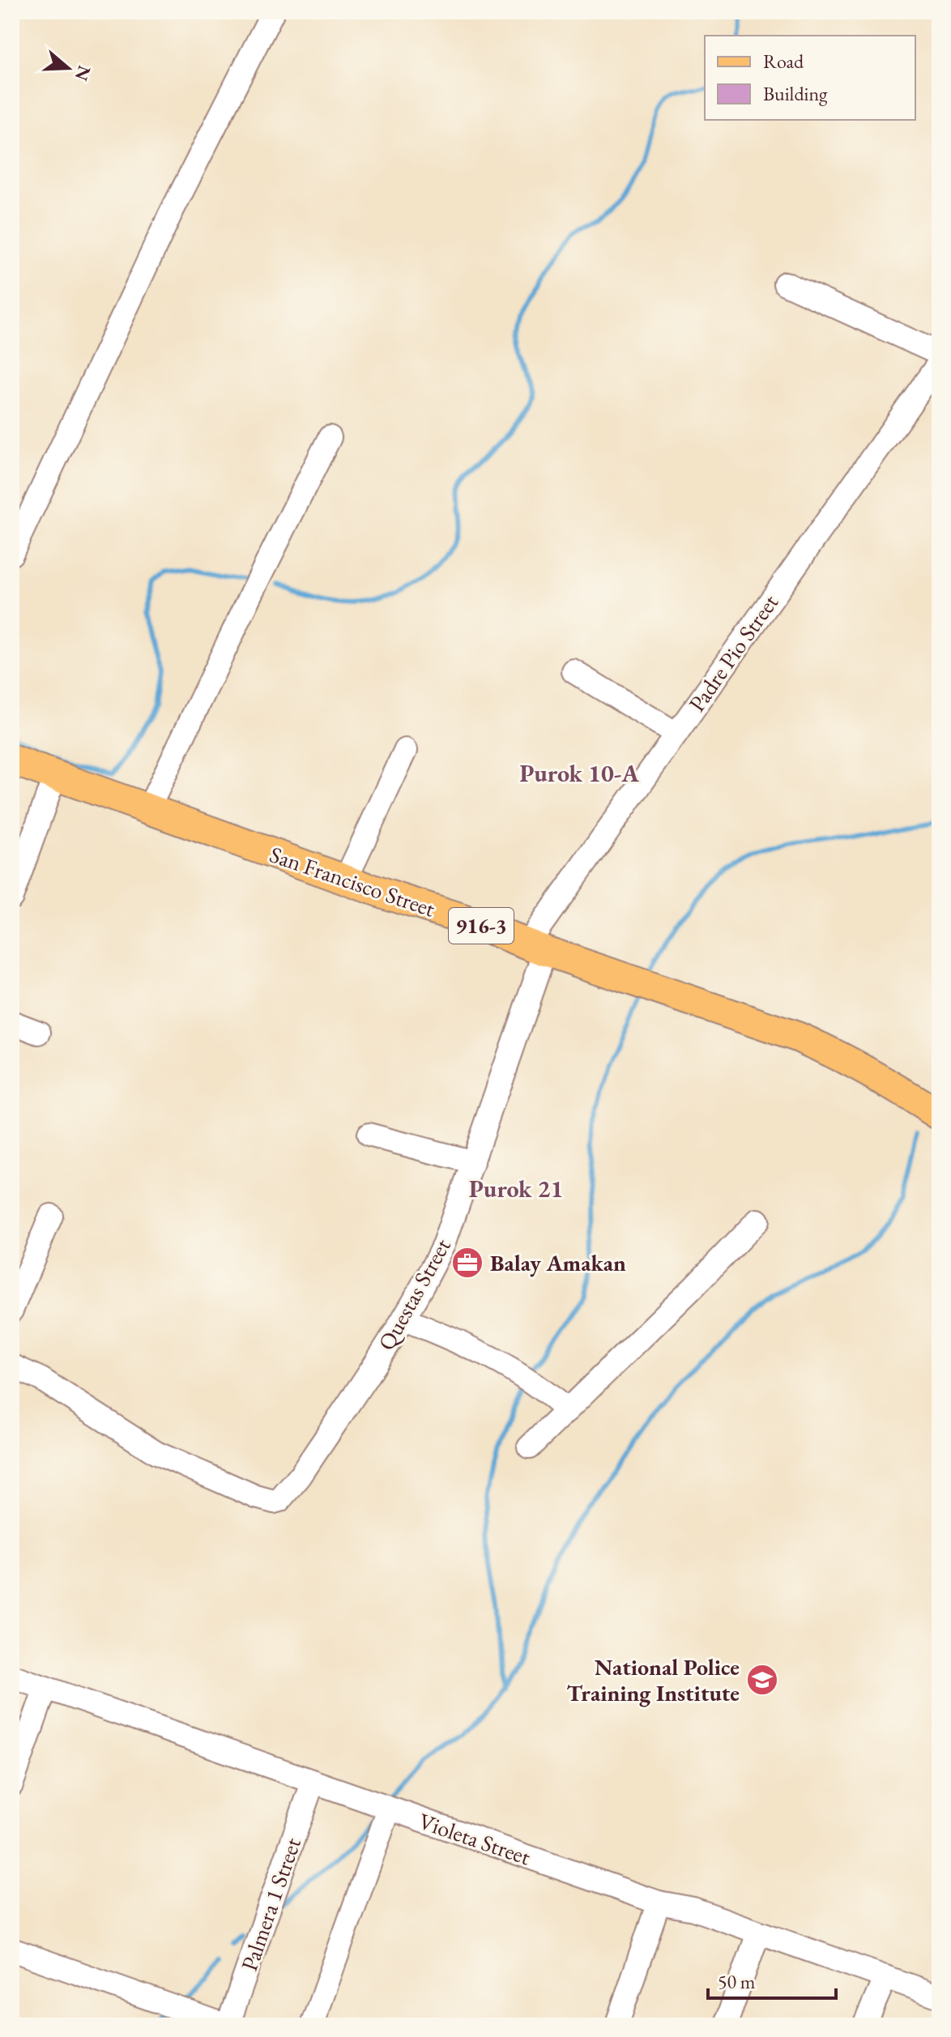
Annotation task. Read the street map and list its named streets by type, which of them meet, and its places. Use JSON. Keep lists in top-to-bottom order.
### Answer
{
  "streets": {
    "main road": ["San Francisco Street", "916-3"],
    "street": [
      "Padre Pio Street",
      "Questas Street",
      "Violeta Street",
      "Palmera 1 Street"
    ]
  },
  "crossings": [
    ["Padre Pio Street", "San Francisco Street"],
    ["Padre Pio Street", "Questas Street"],
    ["San Francisco Street", "Questas Street"],
    ["Violeta Street", "Palmera 1 Street"]
  ],
  "districts": ["Purok 10-A", "Purok 21"],
  "places": {
    "office": ["Balay Amakan"],
    "school or university": ["National Police Training Institute"]
  },
  "legend": ["Road", "Building"],
  "scale_bar": "50 m",
  "north": "right"
}
